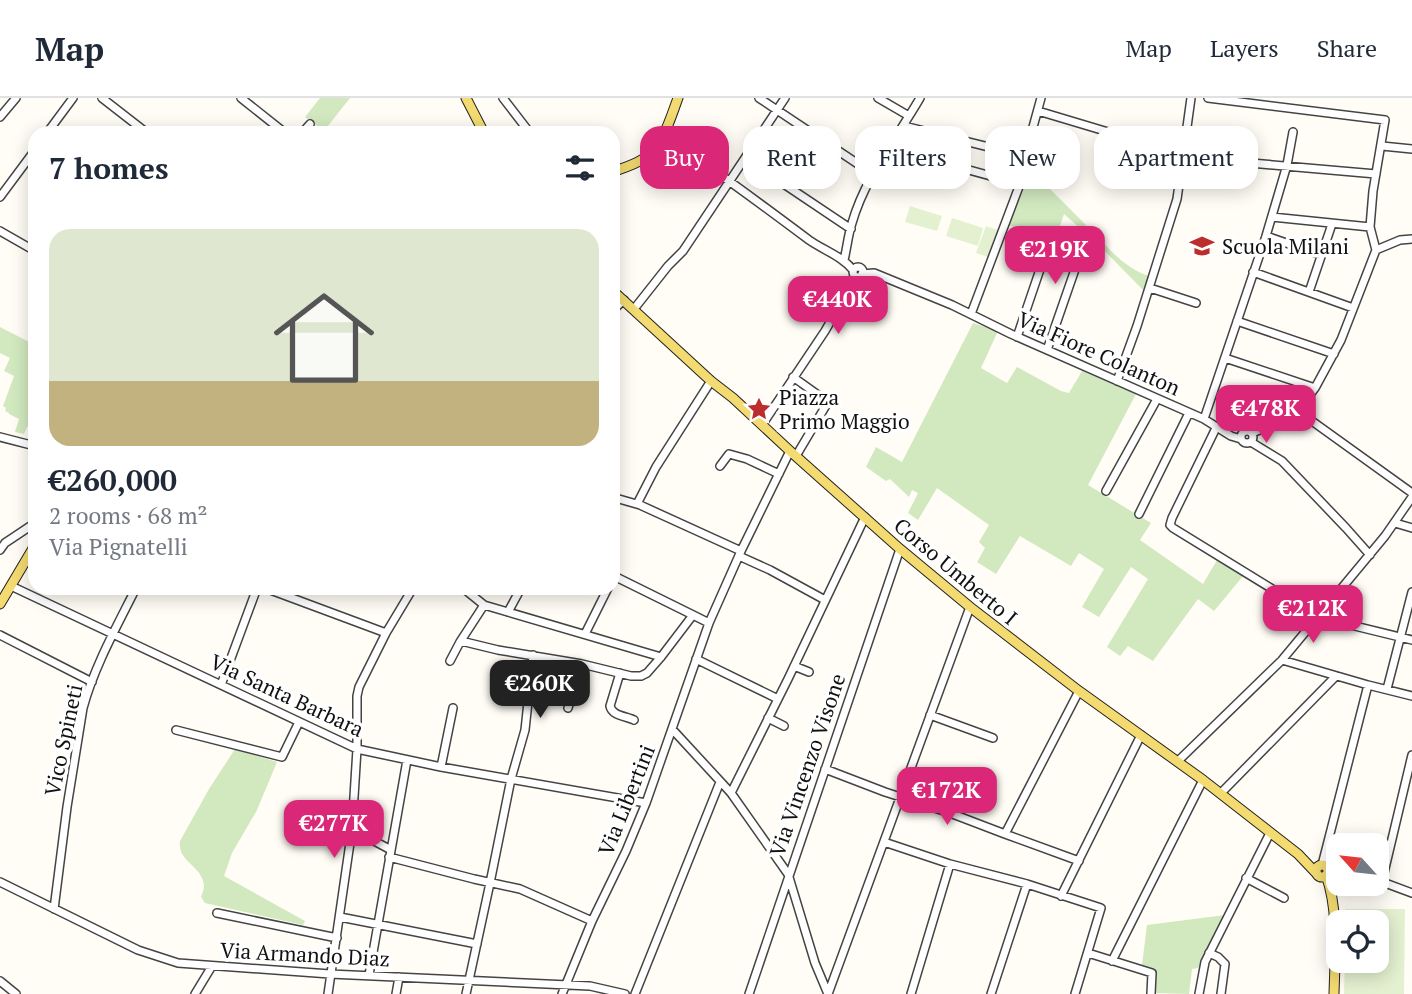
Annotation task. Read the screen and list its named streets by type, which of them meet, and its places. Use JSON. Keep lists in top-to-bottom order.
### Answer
{
  "streets": {
    "main road": ["Corso Umberto I"],
    "street": [
      "Via Fiore Colanton",
      "Via Santa Barbara",
      "Vico Spineti",
      "Via Vincenzo Visone",
      "Via Libertini",
      "Via Armando Diaz"
    ]
  },
  "crossings": [
    ["Corso Umberto I", "Via Vincenzo Visone"],
    ["Corso Umberto I", "Via Libertini"],
    ["Via Santa Barbara", "Vico Spineti"],
    ["Via Santa Barbara", "Via Libertini"],
    ["Vico Spineti", "Via Armando Diaz"],
    ["Via Libertini", "Via Armando Diaz"]
  ],
  "places": {
    "school or university": ["Scuola Milani"],
    "place": ["Piazza Primo Maggio"]
  },
  "north": "top left",
  "page": {
    "header": "Map",
    "nav": ["Map", "Layers", "Share"],
    "chip": [
      "Buy",
      "Rent",
      "Filters",
      "New",
      "Apartment"
    ],
    "heading": "7 homes",
    "list": [
      {
        "name": "€260,000",
        "note": "2 rooms · 68 m² · Via Pignatelli"
      }
    ],
    "price": [
      "€219K",
      "€440K",
      "€478K",
      "€212K",
      "€260K",
      "€172K",
      "€277K"
    ]
  }
}
